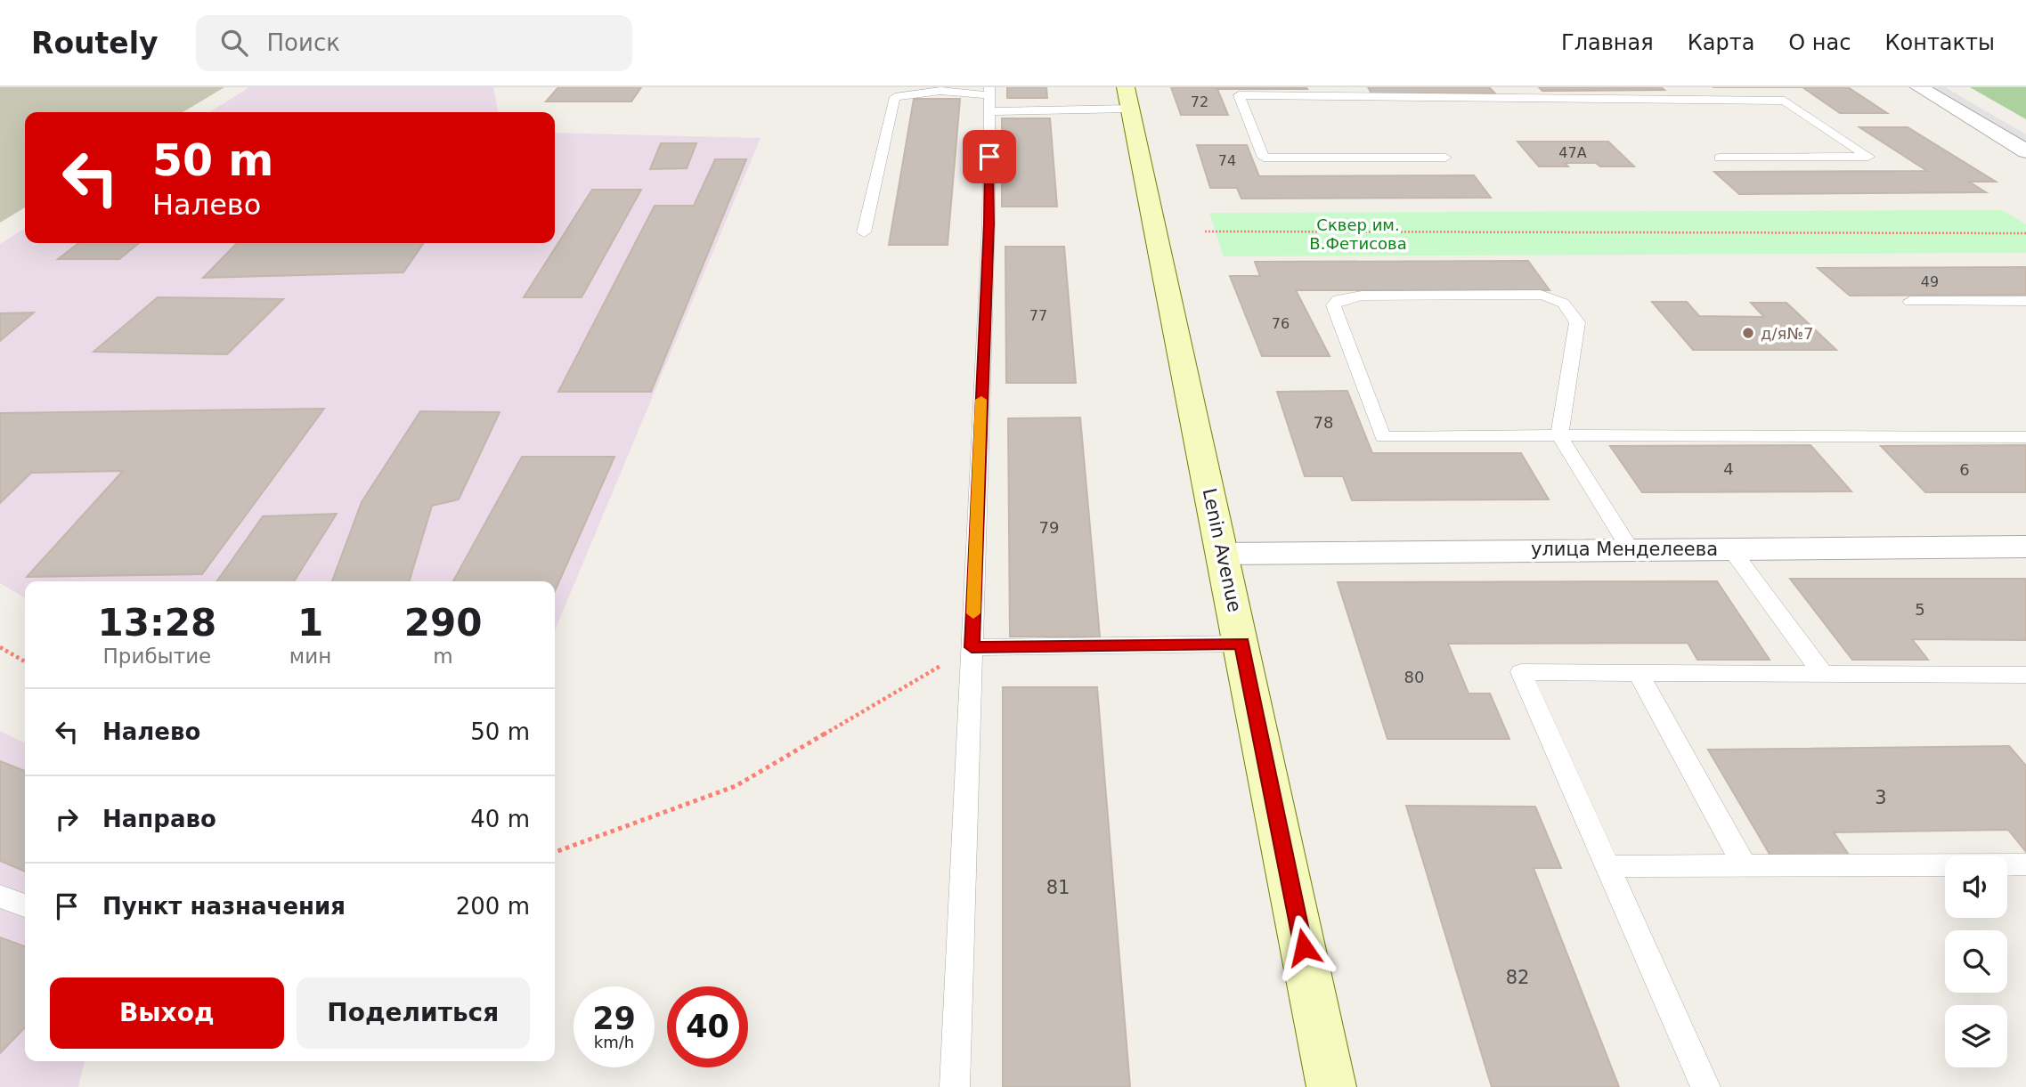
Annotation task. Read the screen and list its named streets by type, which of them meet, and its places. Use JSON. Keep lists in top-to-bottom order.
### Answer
{
  "streets": {
    "street": ["улица Менделеева", "Lenin Avenue"]
  },
  "crossings": [
    ["улица Менделеева", "Lenin Avenue"]
  ],
  "parks": ["Сквер им. В.Фетисова"],
  "places": ["д/я№7"],
  "house_numbers": [
    "72",
    "47А",
    "74",
    "49",
    "77",
    "76",
    "78",
    "4",
    "6",
    "79",
    "5",
    "80",
    "3",
    "81",
    "82"
  ],
  "page": {
    "header": "Routely",
    "search": "Поиск",
    "nav": [
      "Главная",
      "Карта",
      "О нас",
      "Контакты"
    ],
    "turn": ["50 m", "Налево"],
    "eta": [
      "13:28",
      "Прибытие",
      "1",
      "мин",
      "290",
      "m"
    ],
    "list": [
      {
        "name": "Налево",
        "value": "50 m"
      },
      {
        "name": "Направо",
        "value": "40 m"
      },
      {
        "name": "Пункт назначения",
        "value": "200 m"
      }
    ],
    "buttons": ["Выход", "Поделиться"],
    "speed": "29 km/h",
    "limit": "40"
  }
}
